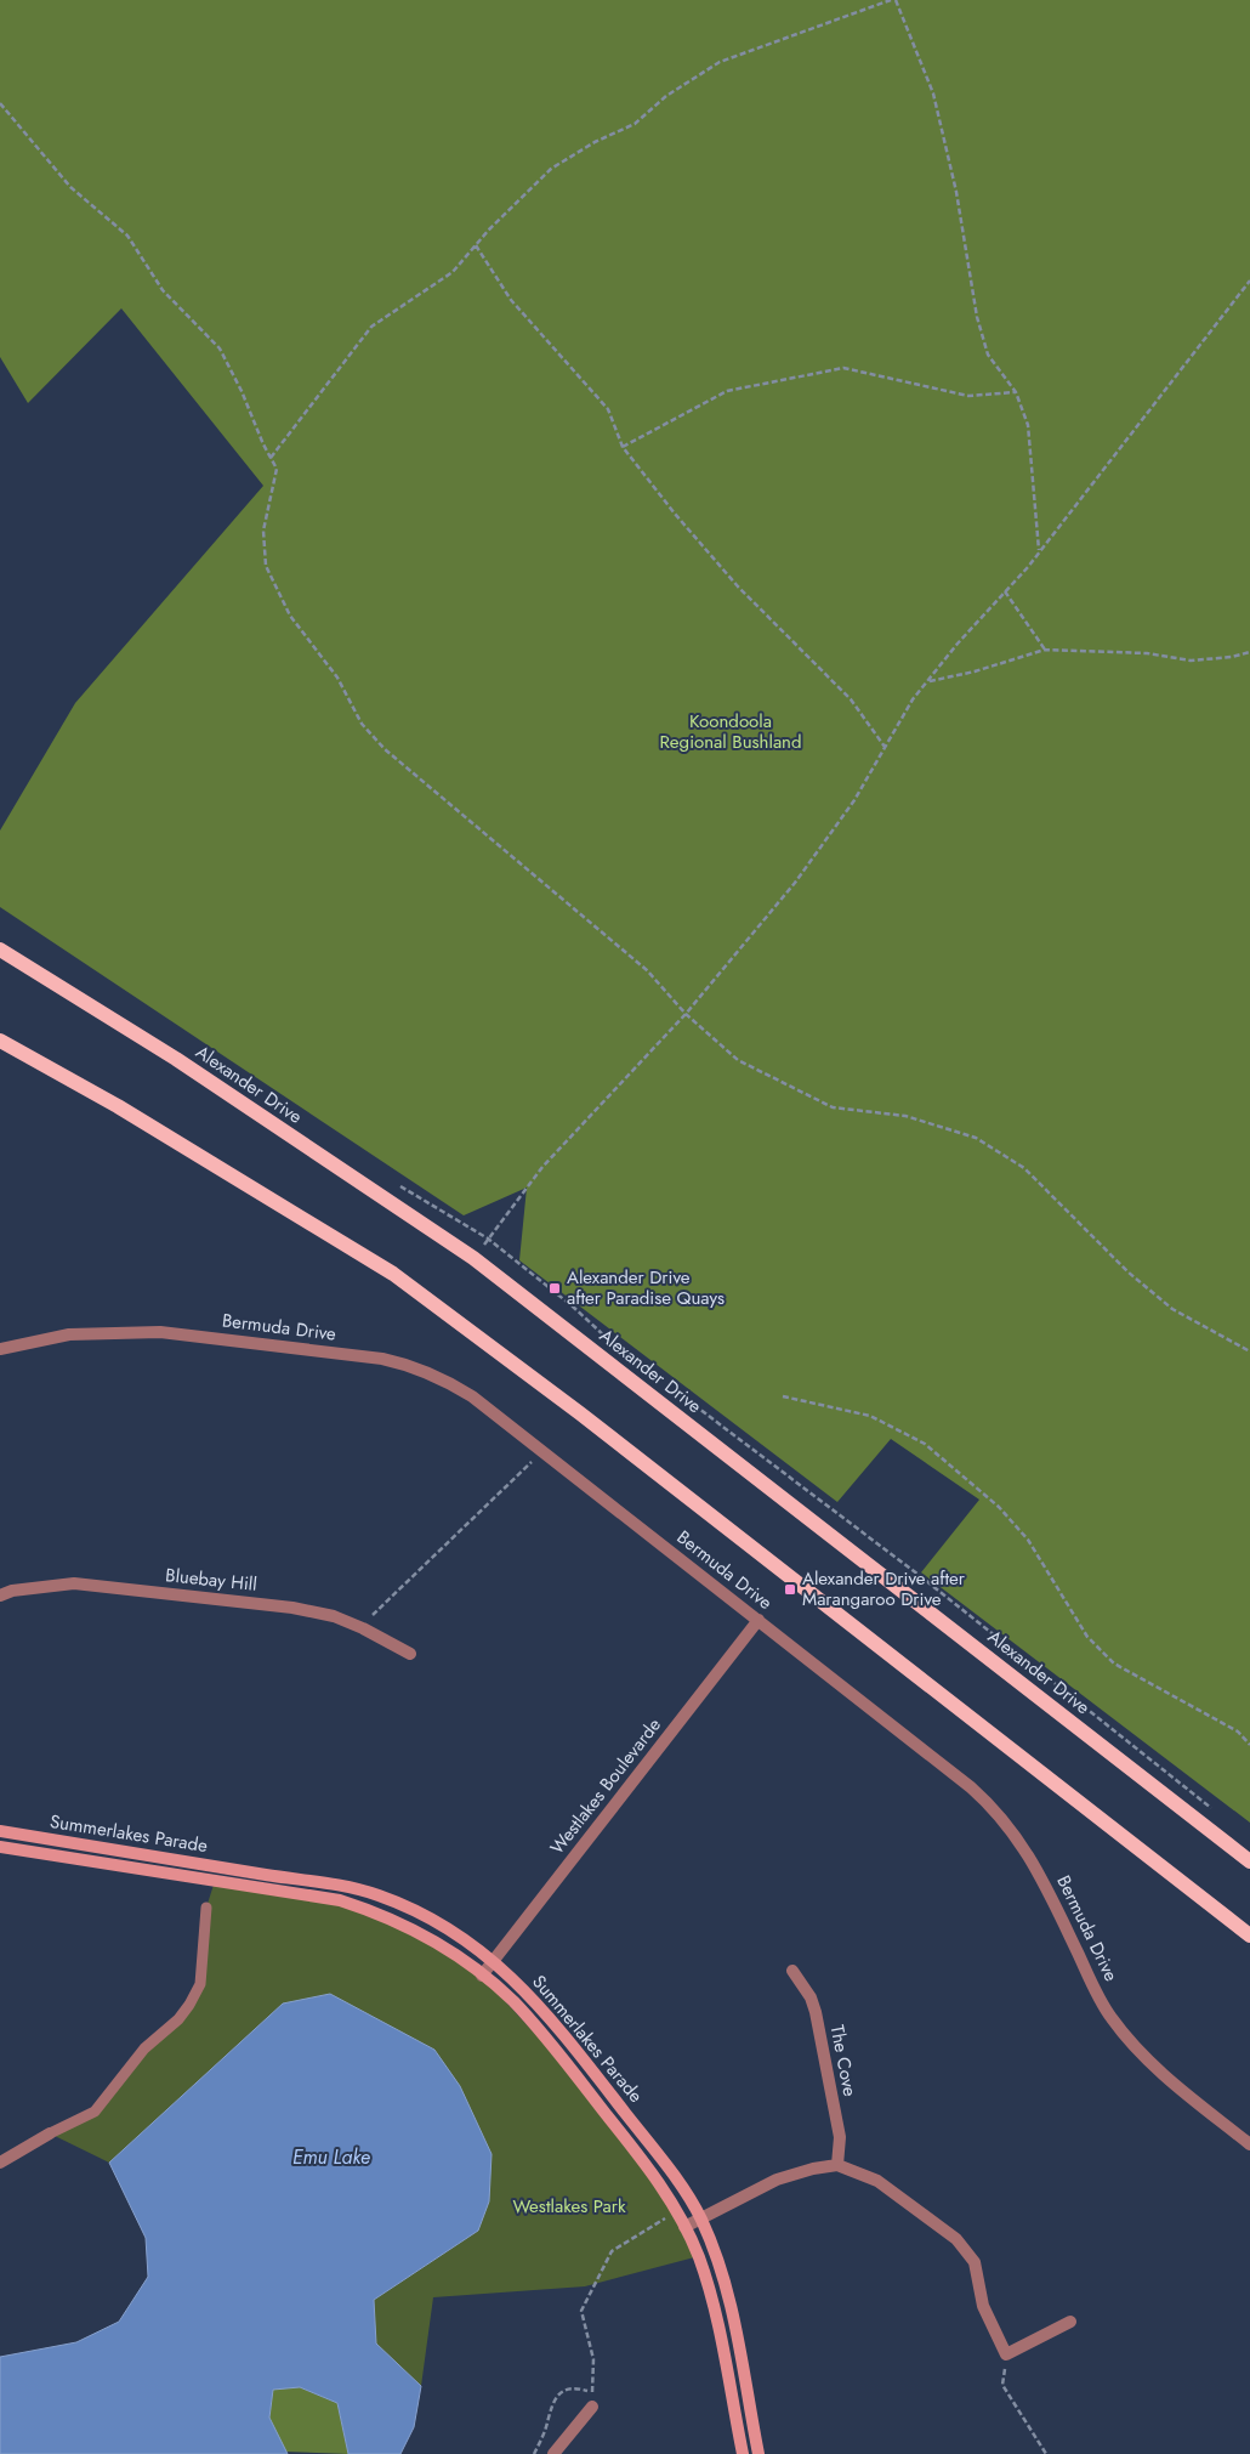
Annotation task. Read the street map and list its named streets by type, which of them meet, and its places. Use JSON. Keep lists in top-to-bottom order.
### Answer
{
  "streets": {
    "main road": ["Alexander Drive"],
    "street": [
      "Bermuda Drive",
      "Bluebay Hill",
      "Westlakes Boulevarde",
      "Summerlakes Parade",
      "The Cove"
    ]
  },
  "crossings": [
    ["Bermuda Drive", "Westlakes Boulevarde"],
    ["Westlakes Boulevarde", "Summerlakes Parade"]
  ],
  "water": ["Emu Lake"],
  "parks": ["Koondoola Regional Bushland", "Westlakes Park"],
  "places": {
    "transit": ["Alexander Drive after Paradise Quays", "Alexander Drive after Marangaroo Drive"]
  }
}
